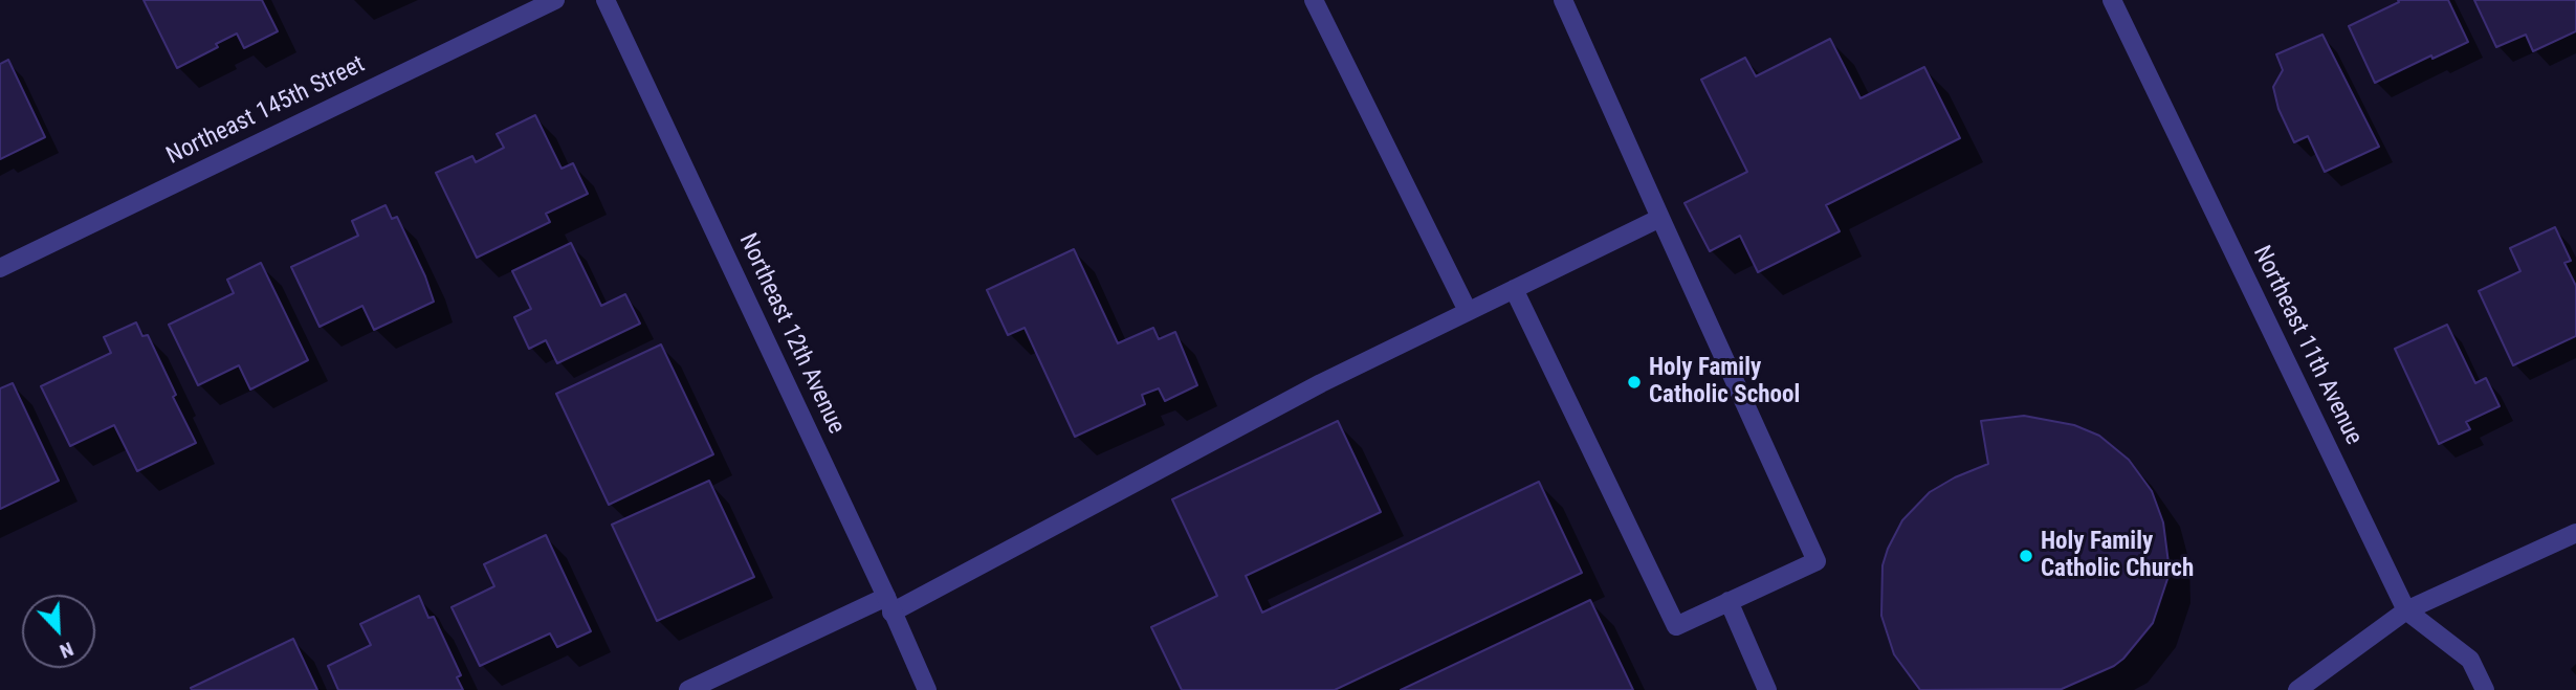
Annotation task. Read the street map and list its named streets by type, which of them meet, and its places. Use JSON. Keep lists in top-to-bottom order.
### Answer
{
  "streets": {
    "street": ["Northeast 145th Street", "Northeast 12th Avenue", "Northeast 11th Avenue"]
  },
  "places": ["Holy Family Catholic School", "Holy Family Catholic Church"],
  "north": "bottom right"
}
